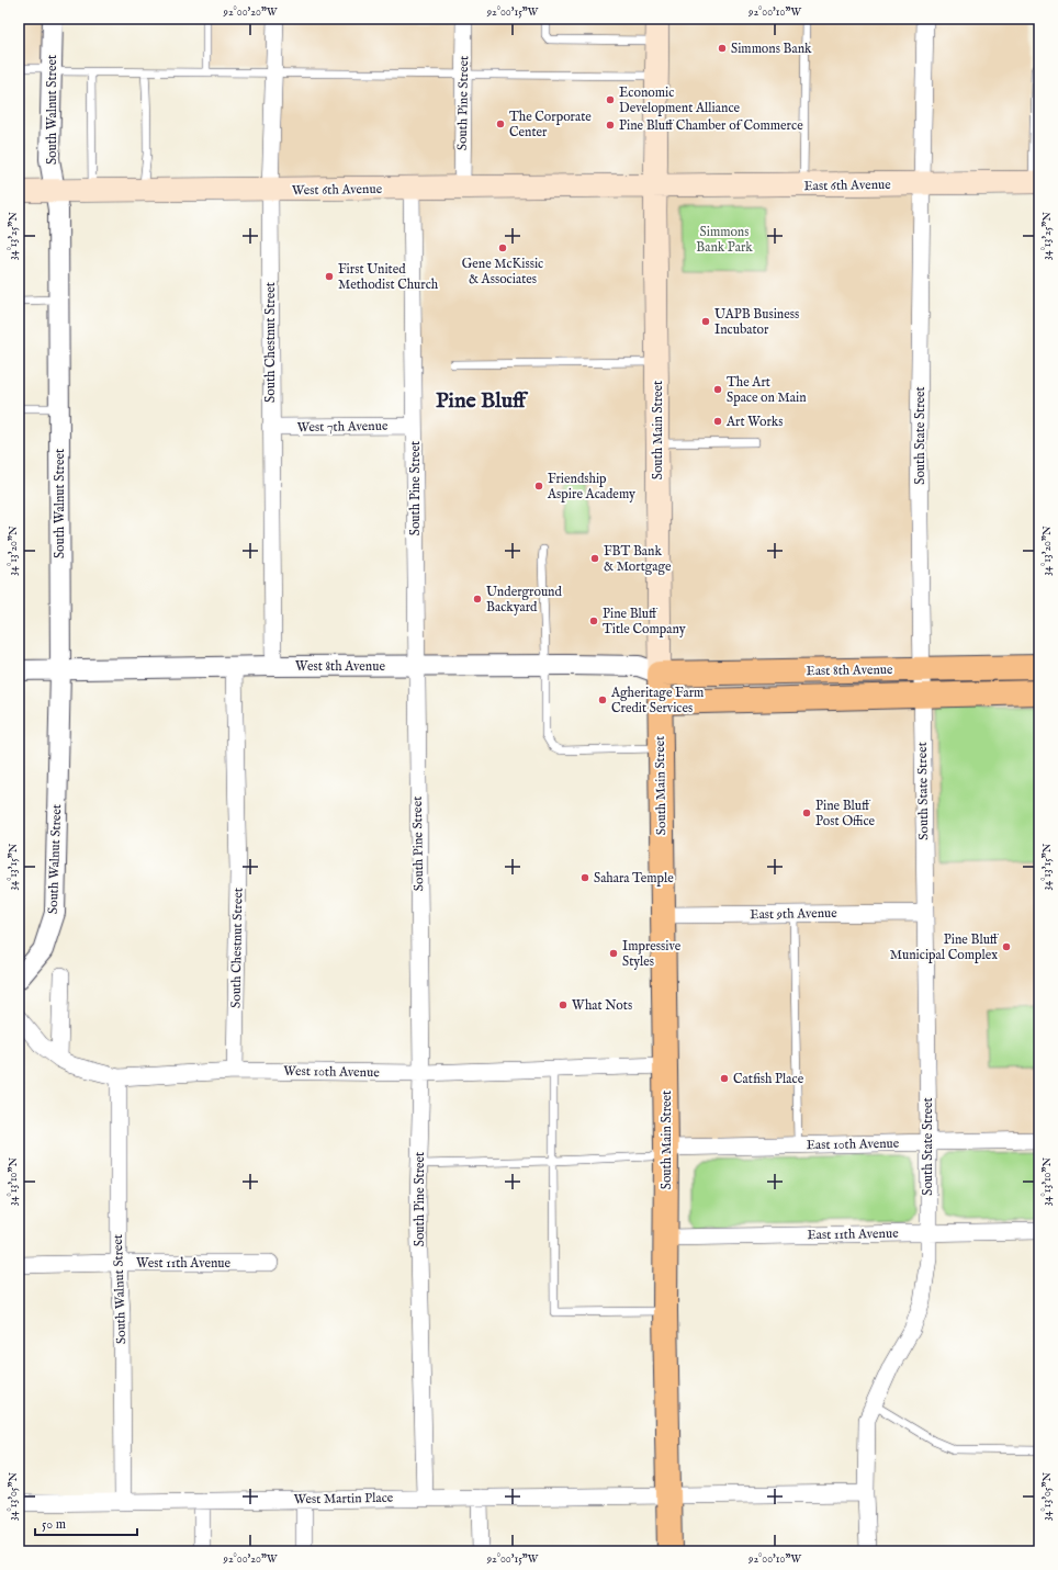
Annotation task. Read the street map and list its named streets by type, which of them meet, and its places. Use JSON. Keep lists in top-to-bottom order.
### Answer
{
  "streets": {
    "main road": [
      "East 6th Avenue",
      "West 6th Avenue",
      "South Main Street",
      "East 8th Avenue"
    ],
    "street": [
      "South Pine Street",
      "South Walnut Street",
      "South Chestnut Street",
      "West 7th Avenue",
      "South State Street",
      "West 8th Avenue",
      "East 9th Avenue",
      "West 10th Avenue",
      "East 10th Avenue",
      "East 11th Avenue",
      "West 11th Avenue",
      "West Martin Place"
    ]
  },
  "crossings": [
    ["South Pine Street", "West 6th Avenue"],
    ["South Pine Street", "West 7th Avenue"],
    ["South Pine Street", "West 8th Avenue"],
    ["South Pine Street", "West 10th Avenue"],
    ["South Pine Street", "West Martin Place"],
    ["South Walnut Street", "West 6th Avenue"],
    ["South Walnut Street", "West 8th Avenue"],
    ["South Walnut Street", "West 10th Avenue"],
    ["South Walnut Street", "West 11th Avenue"],
    ["South Walnut Street", "West Martin Place"],
    ["East 6th Avenue", "West 6th Avenue"],
    ["East 6th Avenue", "South Main Street"],
    ["East 6th Avenue", "South State Street"],
    ["West 6th Avenue", "South Chestnut Street"],
    ["West 6th Avenue", "South Main Street"],
    ["South Chestnut Street", "West 7th Avenue"],
    ["South Chestnut Street", "West 8th Avenue"],
    ["South Chestnut Street", "West 10th Avenue"],
    ["South Main Street", "West 8th Avenue"],
    ["South Main Street", "East 8th Avenue"],
    ["South Main Street", "East 9th Avenue"],
    ["South Main Street", "West 10th Avenue"],
    ["South Main Street", "East 10th Avenue"],
    ["South Main Street", "East 11th Avenue"],
    ["South Main Street", "West Martin Place"],
    ["South State Street", "East 8th Avenue"],
    ["South State Street", "East 9th Avenue"],
    ["South State Street", "East 10th Avenue"],
    ["South State Street", "East 11th Avenue"],
    ["South State Street", "West Martin Place"],
    ["West 8th Avenue", "East 8th Avenue"]
  ],
  "districts": ["Pine Bluff"],
  "parks": ["Simmons Bank Park"],
  "places": [
    "Simmons Bank",
    "Economic Development Alliance",
    "The Corporate Center",
    "Pine Bluff Chamber of Commerce",
    "Gene McKissic & Associates",
    "First United Methodist Church",
    "UAPB Business Incubator",
    "The Art Space on Main",
    "Art Works",
    "Friendship Aspire Academy",
    "FBT Bank & Mortgage",
    "Underground Backyard",
    "Pine Bluff Title Company",
    "Agheritage Farm Credit Services",
    "Pine Bluff Post Office",
    "Sahara Temple",
    "Pine Bluff Municipal Complex",
    "Impressive Styles",
    "What Nots",
    "Catfish Place"
  ],
  "scale_bar": "50 m",
  "coordinates": [
    "92°00'20\"W",
    "92°00'15\"W",
    "92°00'10\"W",
    "34°13'25\"N",
    "34°13'20\"N",
    "34°13'15\"N",
    "34°13'10\"N",
    "34°13'05\"N"
  ]
}
